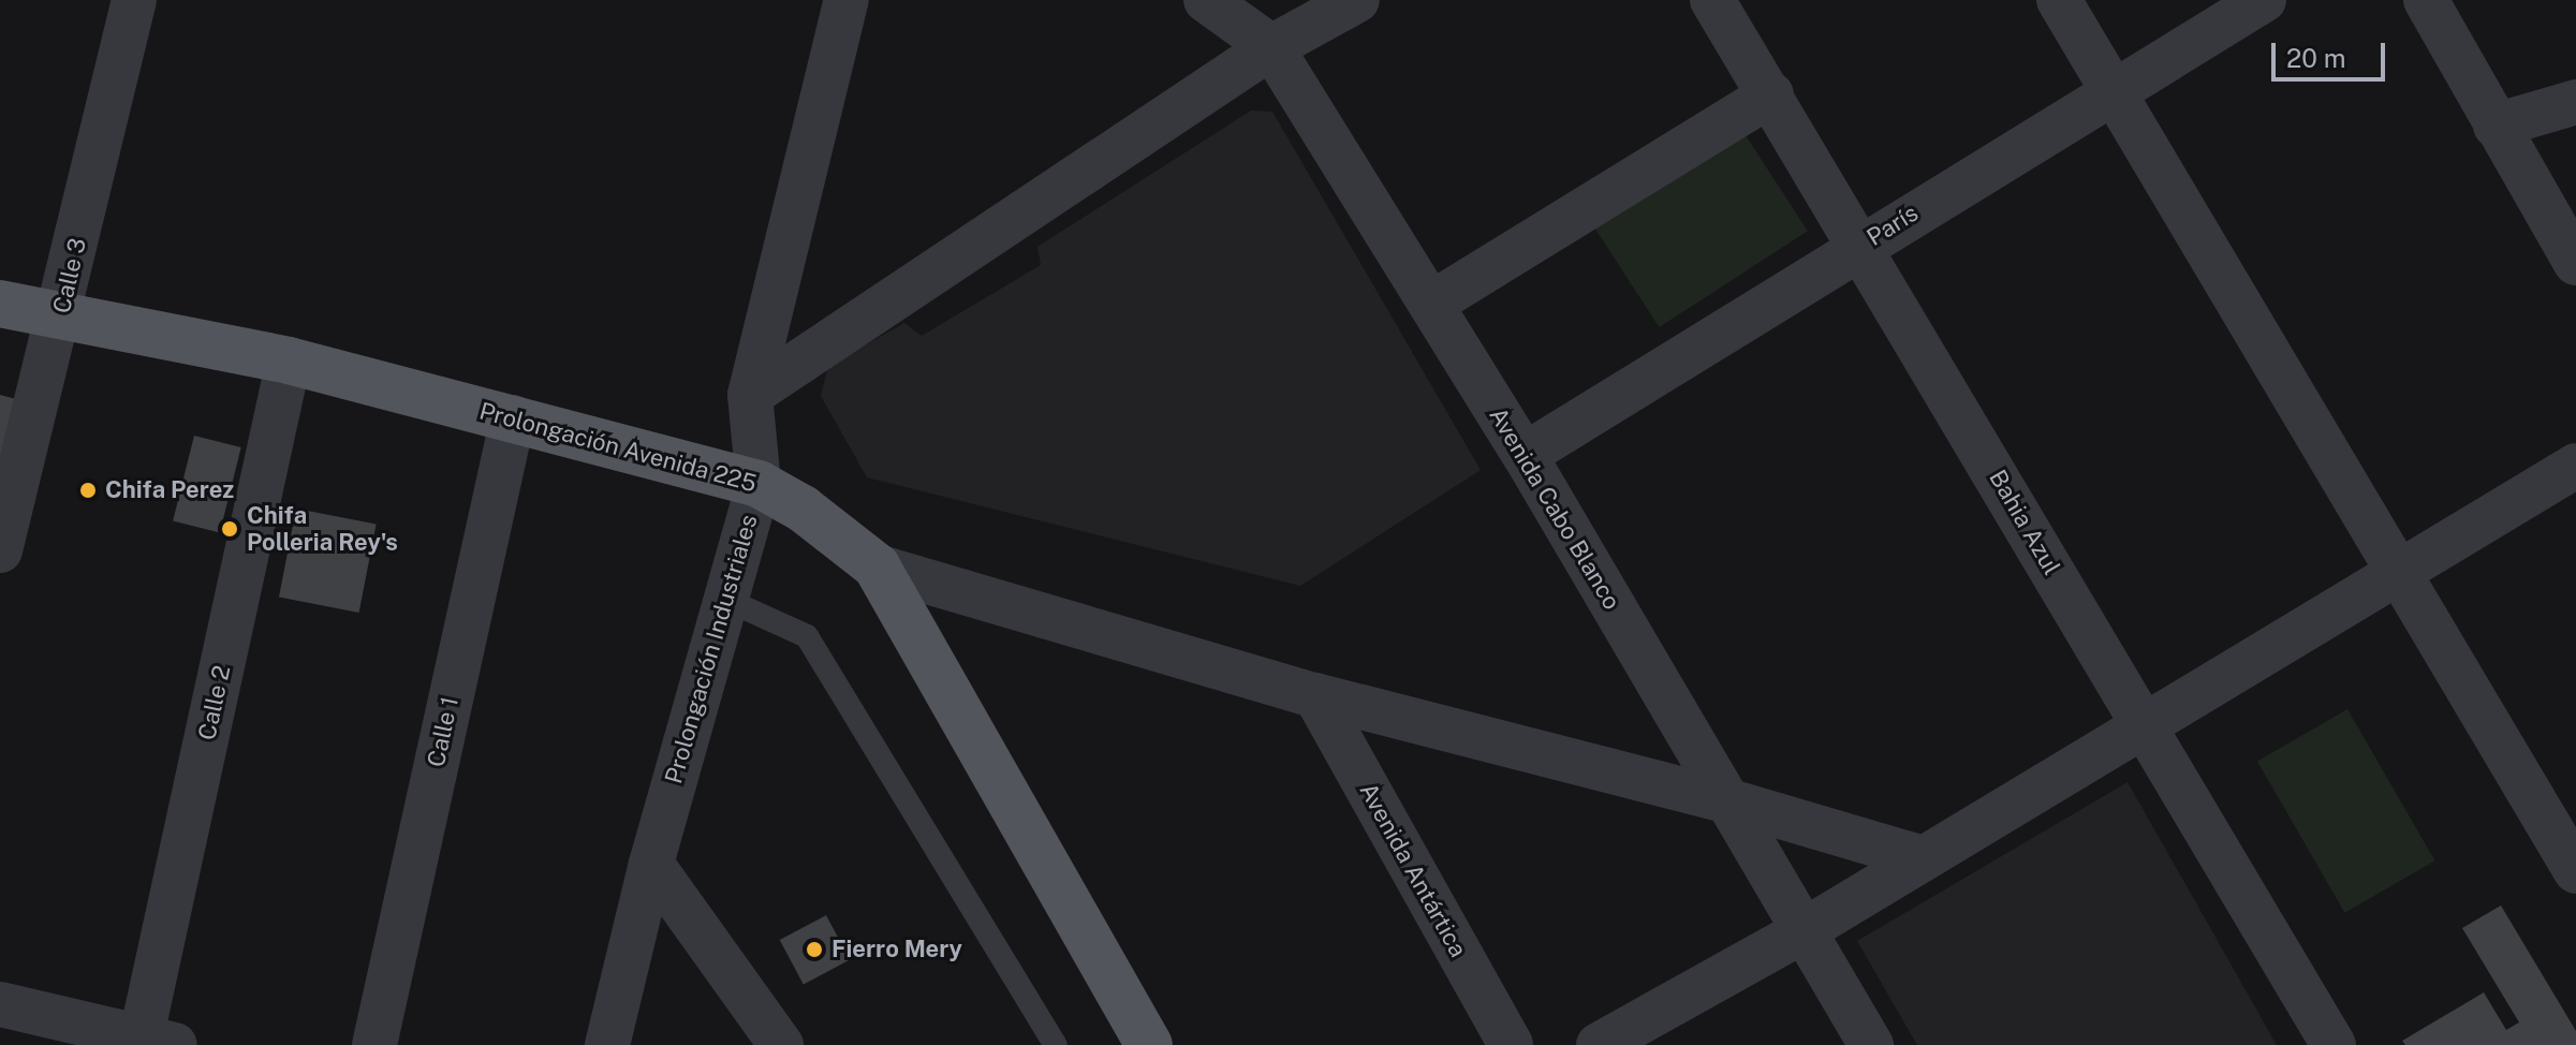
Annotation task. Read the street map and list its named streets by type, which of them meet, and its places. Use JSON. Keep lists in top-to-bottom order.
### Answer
{
  "streets": {
    "main road": ["Prolongación Avenida 225"],
    "street": [
      "París",
      "Calle 3",
      "Avenida Cabo Blanco",
      "Bahia Azul",
      "Prolongación Industriales",
      "Calle 2",
      "Calle 1",
      "Avenida Antártica"
    ]
  },
  "crossings": [
    ["París", "Avenida Cabo Blanco"],
    ["París", "Bahia Azul"],
    ["Calle 3", "Prolongación Avenida 225"],
    ["Prolongación Avenida 225", "Prolongación Industriales"],
    ["Prolongación Avenida 225", "Calle 2"],
    ["Prolongación Avenida 225", "Calle 1"]
  ],
  "places": ["Chifa Perez", "Chifa Polleria Rey's", "Fierro Mery"],
  "scale_bar": "20 m"
}
